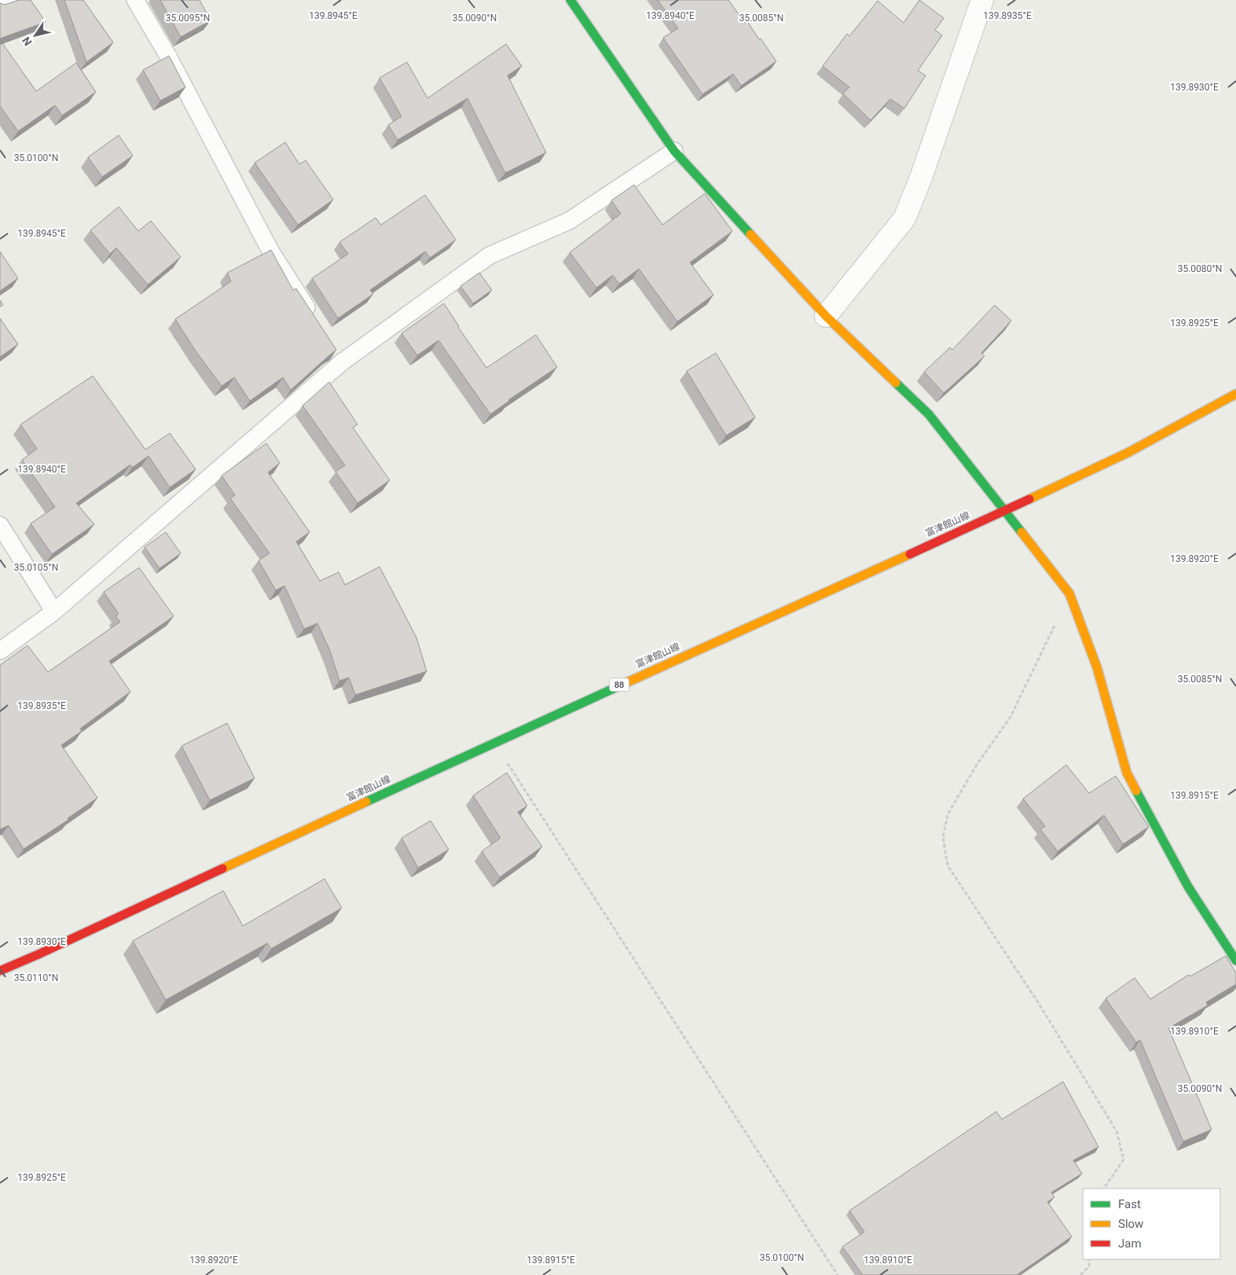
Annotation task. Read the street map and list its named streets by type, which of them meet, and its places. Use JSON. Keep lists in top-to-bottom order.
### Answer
{
  "streets": {
    "main road": ["富津館山線", "88"]
  },
  "legend": ["Fast", "Slow", "Jam"],
  "north": "bottom left",
  "coordinates": [
    "139.8945°E",
    "139.8940°E",
    "139.8935°E",
    "35.0095°N",
    "35.0090°N",
    "35.0085°N",
    "139.8930°E",
    "35.0100°N",
    "35.0080°N",
    "139.8925°E",
    "139.8920°E",
    "35.0105°N",
    "139.8915°E",
    "35.0110°N",
    "139.8910°E"
  ]
}
